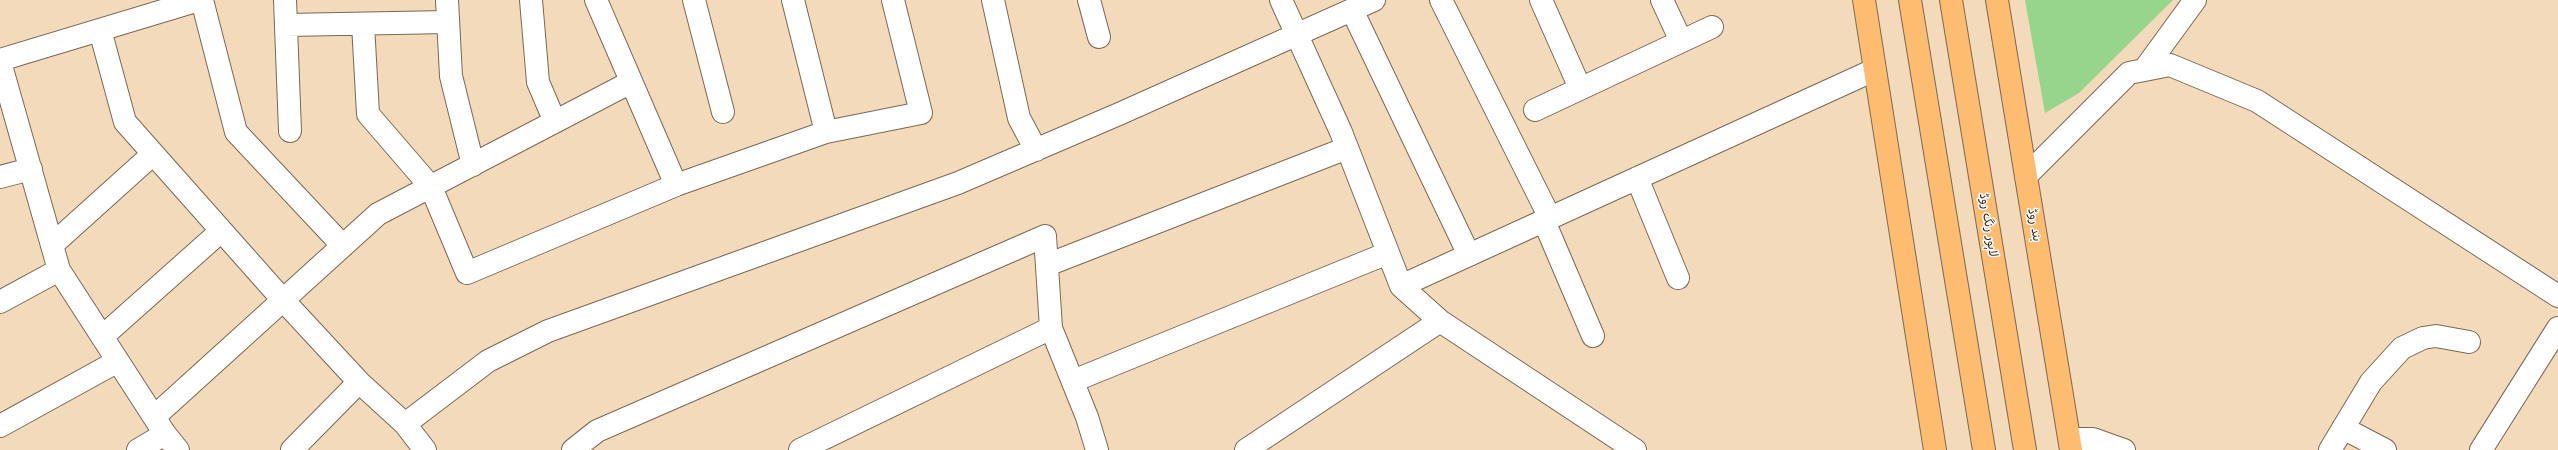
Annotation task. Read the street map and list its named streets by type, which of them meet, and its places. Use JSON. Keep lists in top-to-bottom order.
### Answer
{
  "streets": {
    "main road": ["لاہور رنگ روڈ", "بند روڈ"]
  }
}
